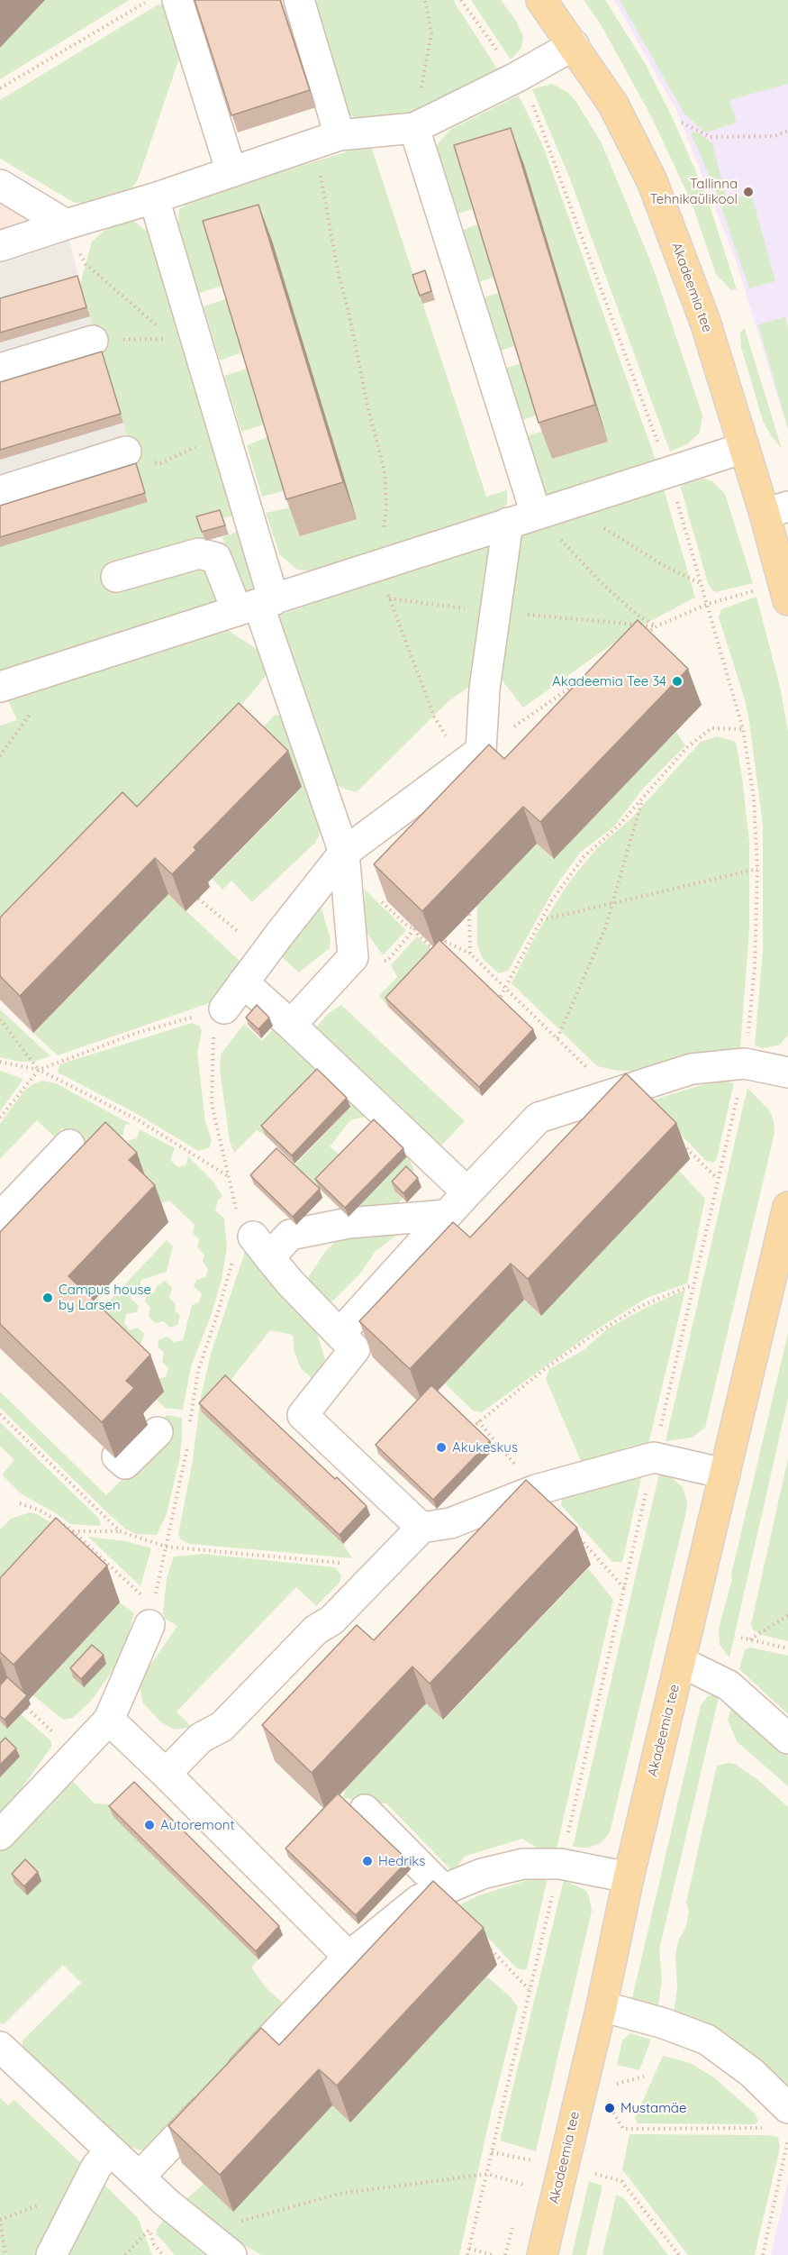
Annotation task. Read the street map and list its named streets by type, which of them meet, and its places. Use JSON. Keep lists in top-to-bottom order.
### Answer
{
  "streets": {
    "main road": ["Akadeemia tee"]
  },
  "places": [
    "Tallinna Tehnikaülikool",
    "Akadeemia Tee 34",
    "Campus house by Larsen",
    "Akukeskus",
    "Autoremont",
    "Hedriks",
    "Mustamäe"
  ]
}
